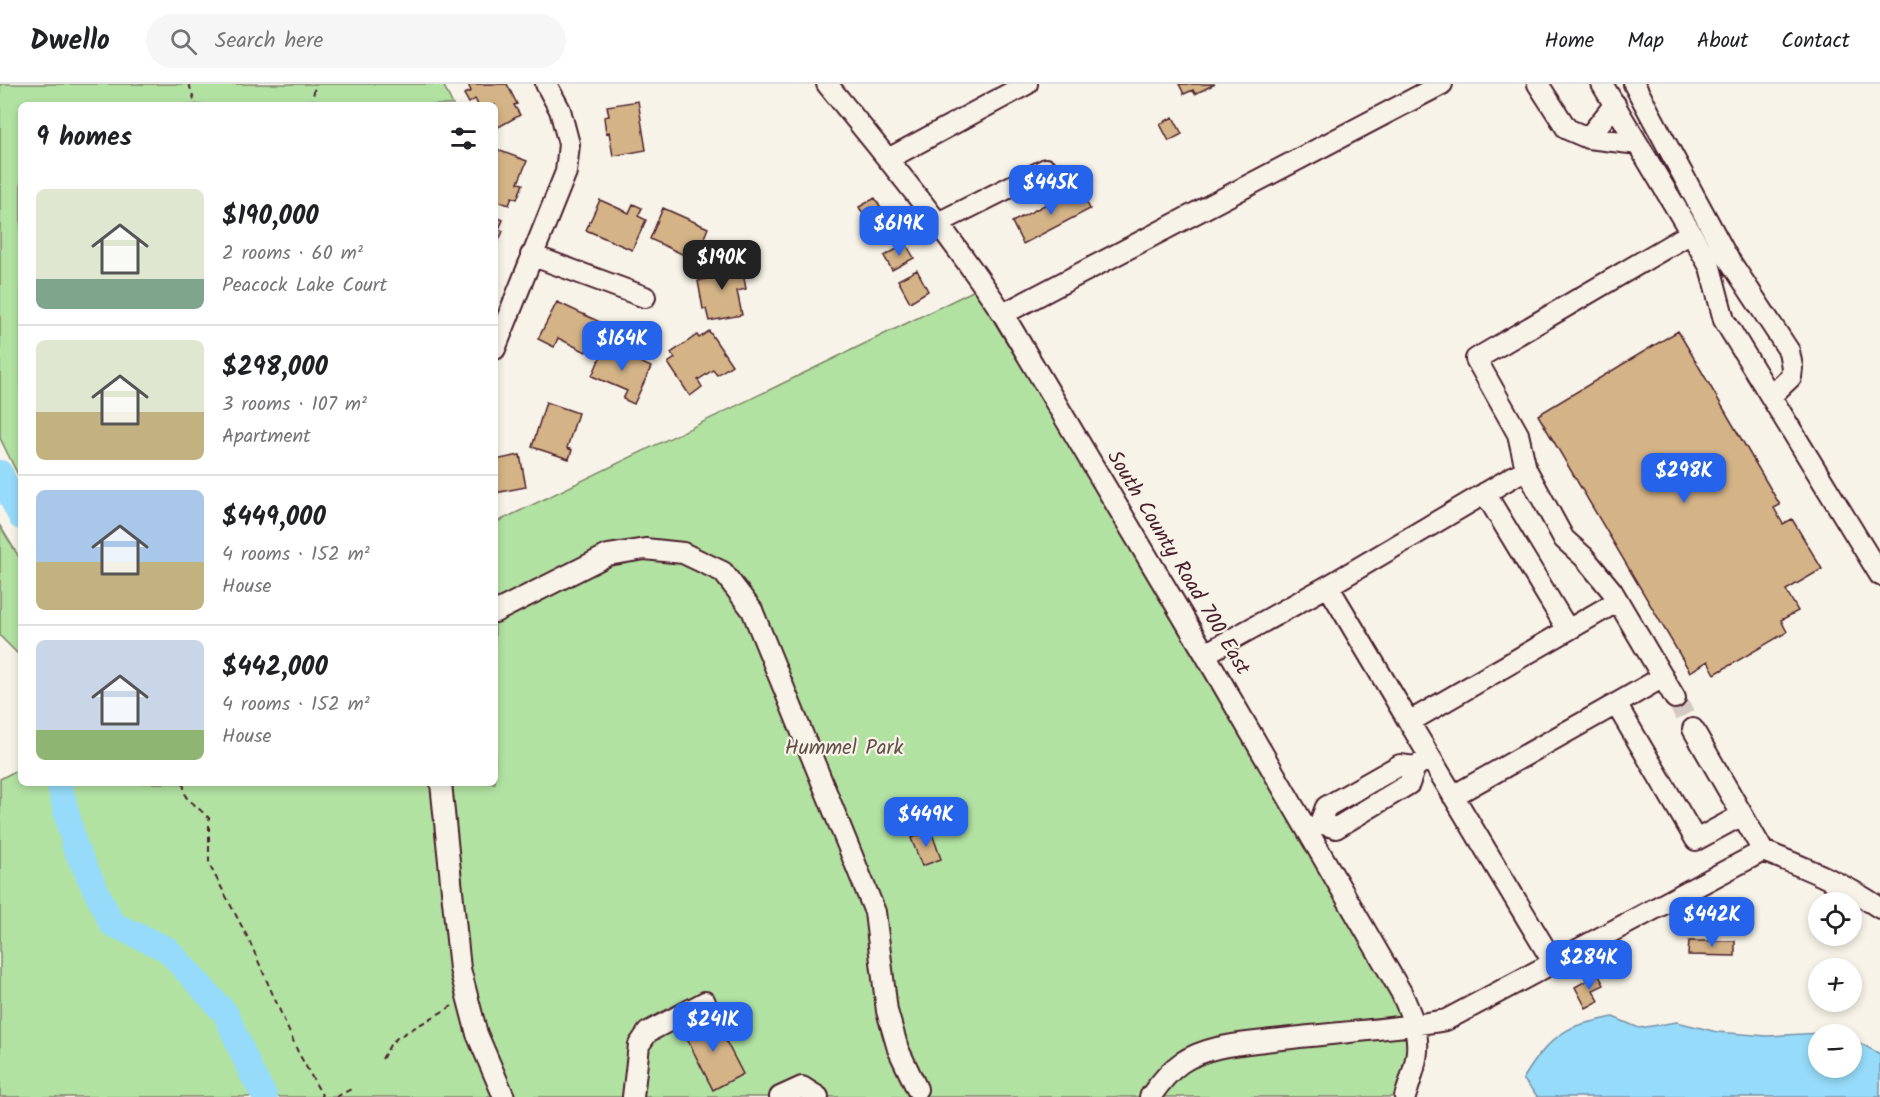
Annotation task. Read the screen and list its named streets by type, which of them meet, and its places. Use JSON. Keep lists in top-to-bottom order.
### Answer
{
  "streets": {
    "street": ["South County Road 700 East"]
  },
  "parks": ["Hummel Park"],
  "page": {
    "header": "Dwello",
    "search": "Search here",
    "nav": [
      "Home",
      "Map",
      "About",
      "Contact"
    ],
    "heading": "9 homes",
    "price": [
      "$445K",
      "$619K",
      "$190K",
      "$164K",
      "$298K",
      "$449K",
      "$442K",
      "$284K",
      "$241K"
    ],
    "list": [
      {
        "name": "$190,000",
        "note": "2 rooms · 60 m² · Peacock Lake Court"
      },
      {
        "name": "$298,000",
        "note": "3 rooms · 107 m² · Apartment"
      },
      {
        "name": "$449,000",
        "note": "4 rooms · 152 m² · House"
      },
      {
        "name": "$442,000",
        "note": "4 rooms · 152 m² · House"
      }
    ],
    "map_buttons": ["+", "−"]
  }
}
